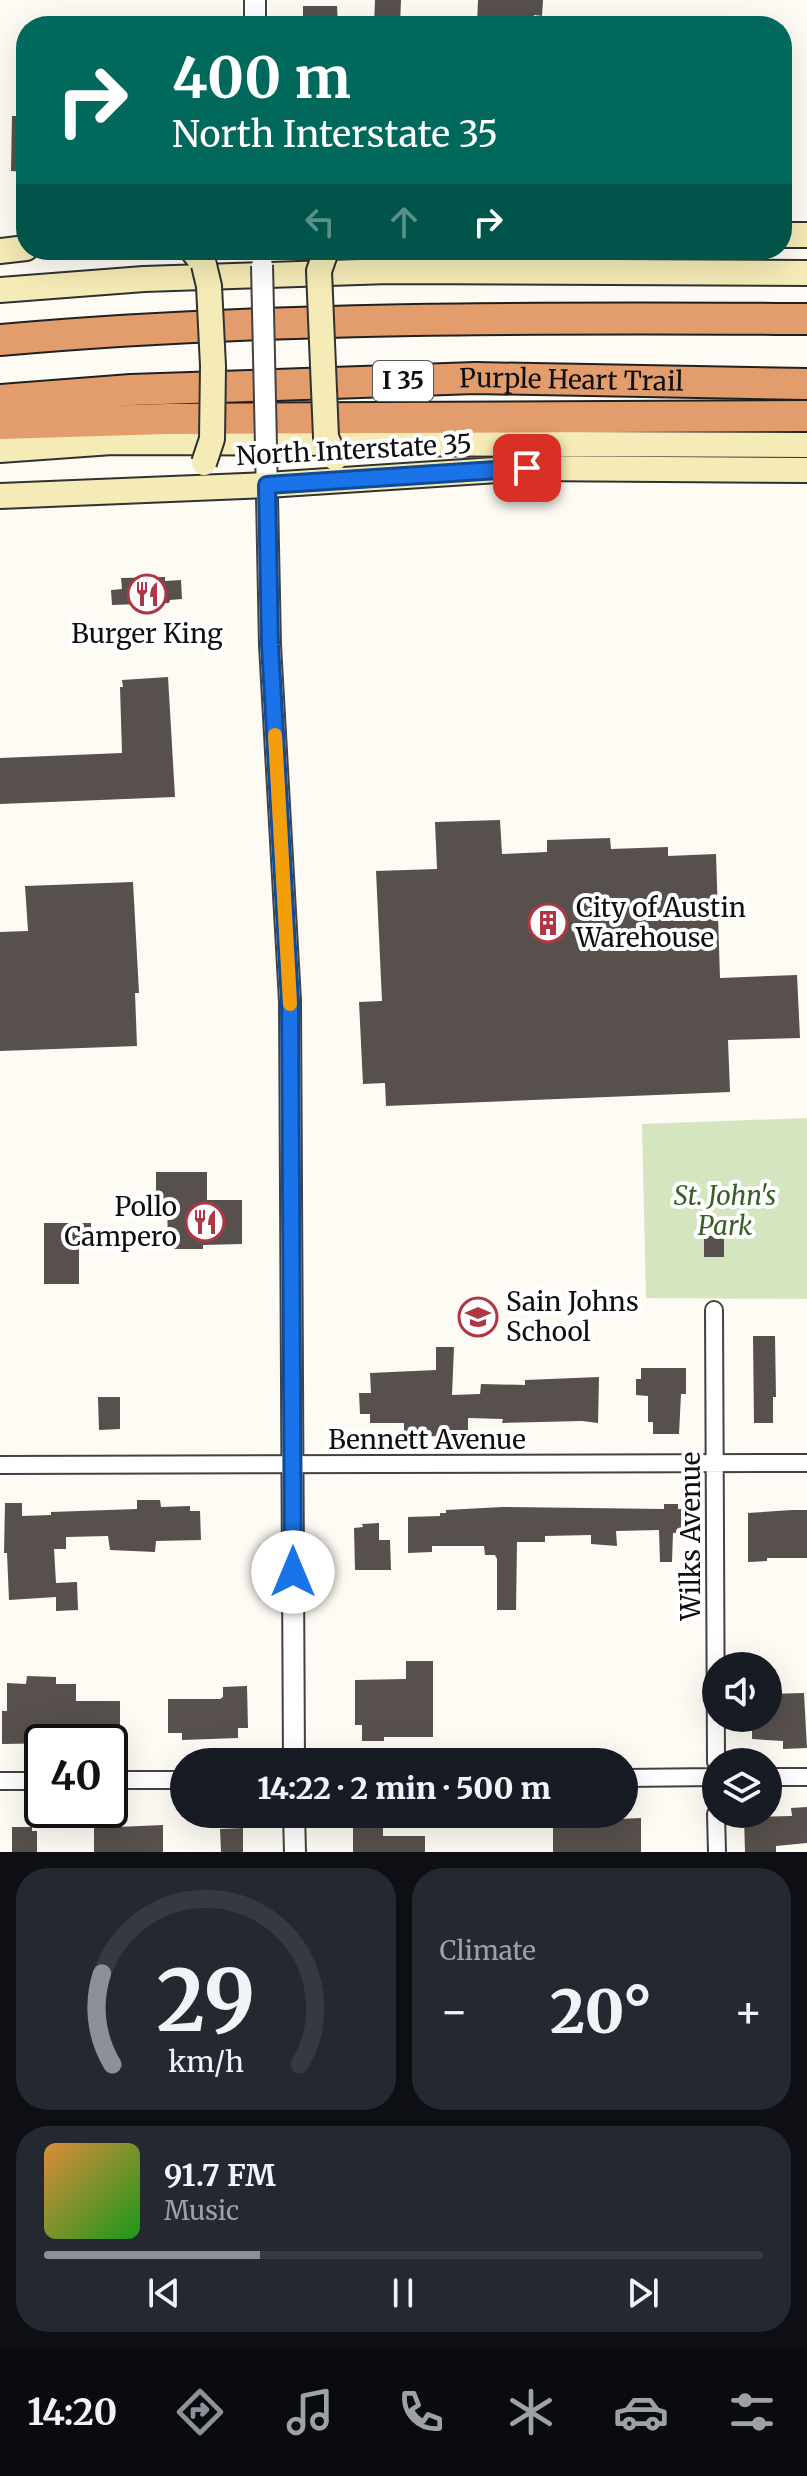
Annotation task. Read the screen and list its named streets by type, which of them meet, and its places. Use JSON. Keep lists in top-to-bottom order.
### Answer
{
  "streets": {
    "highway": ["I 35", "Purple Heart Trail"],
    "main road": ["North Interstate 35"],
    "street": ["Bennett Avenue", "Wilks Avenue"]
  },
  "crossings": [
    ["Bennett Avenue", "Wilks Avenue"]
  ],
  "parks": ["St. John's Park"],
  "places": {
    "restaurant": ["Burger King", "Pollo Campero"],
    "building": ["City of Austin Warehouse"],
    "school or university": ["Sain Johns School"]
  },
  "page": {
    "turn": ["400 m", "North Interstate 35"],
    "limit": "40",
    "trip": "14:22 · 2 min · 500 m",
    "tile": "Climate",
    "heat": ["−", "20°", "+"],
    "song": ["91.7 FM", "Music"],
    "tabs": "14:20",
    "gauge": ["29", "km/h"]
  }
}
